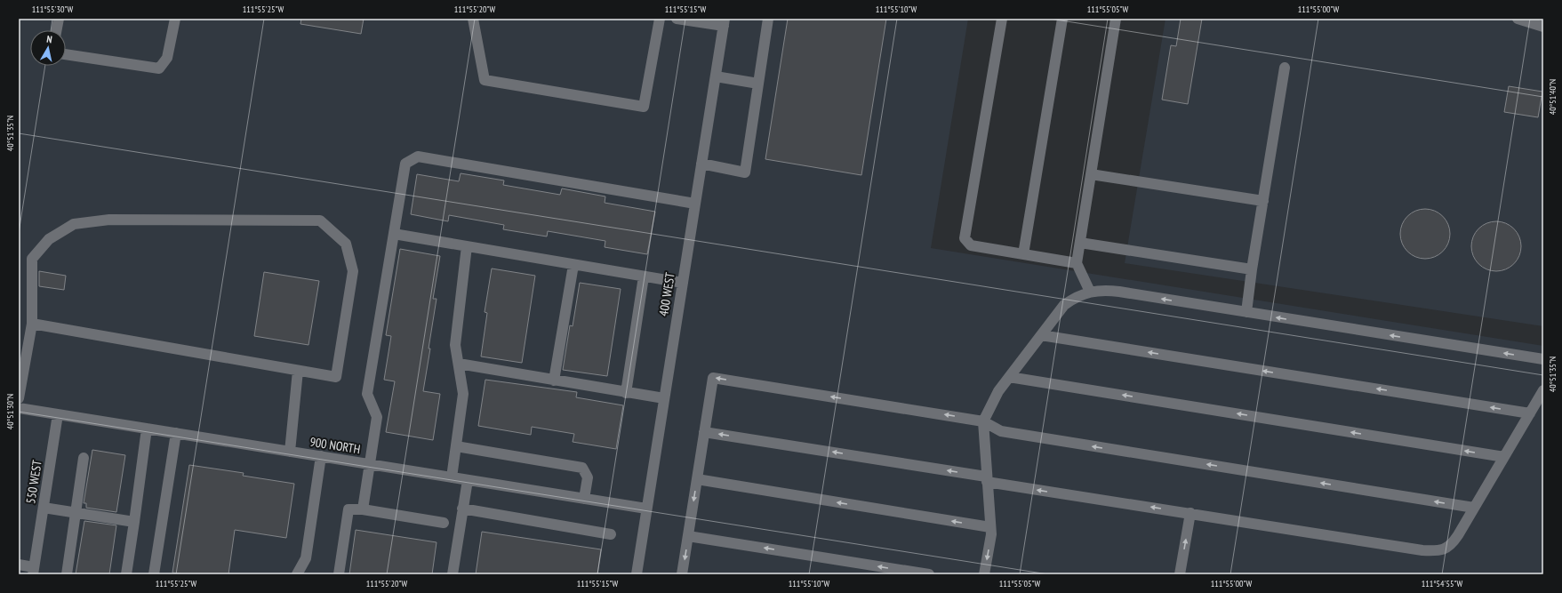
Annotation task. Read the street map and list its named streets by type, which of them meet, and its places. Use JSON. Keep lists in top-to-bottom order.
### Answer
{
  "streets": {
    "street": ["400 WEST", "900 NORTH", "550 WEST"]
  },
  "crossings": [
    ["400 WEST", "900 NORTH"],
    ["900 NORTH", "550 WEST"]
  ],
  "north": "top",
  "coordinates": [
    "111°55'30\"W",
    "111°55'25\"W",
    "111°55'20\"W",
    "111°55'15\"W",
    "111°55'10\"W",
    "111°55'05\"W",
    "111°55'00\"W",
    "40°51'40\"N",
    "40°51'35\"N",
    "40°51'30\"N",
    "111°54'55\"W"
  ]
}
